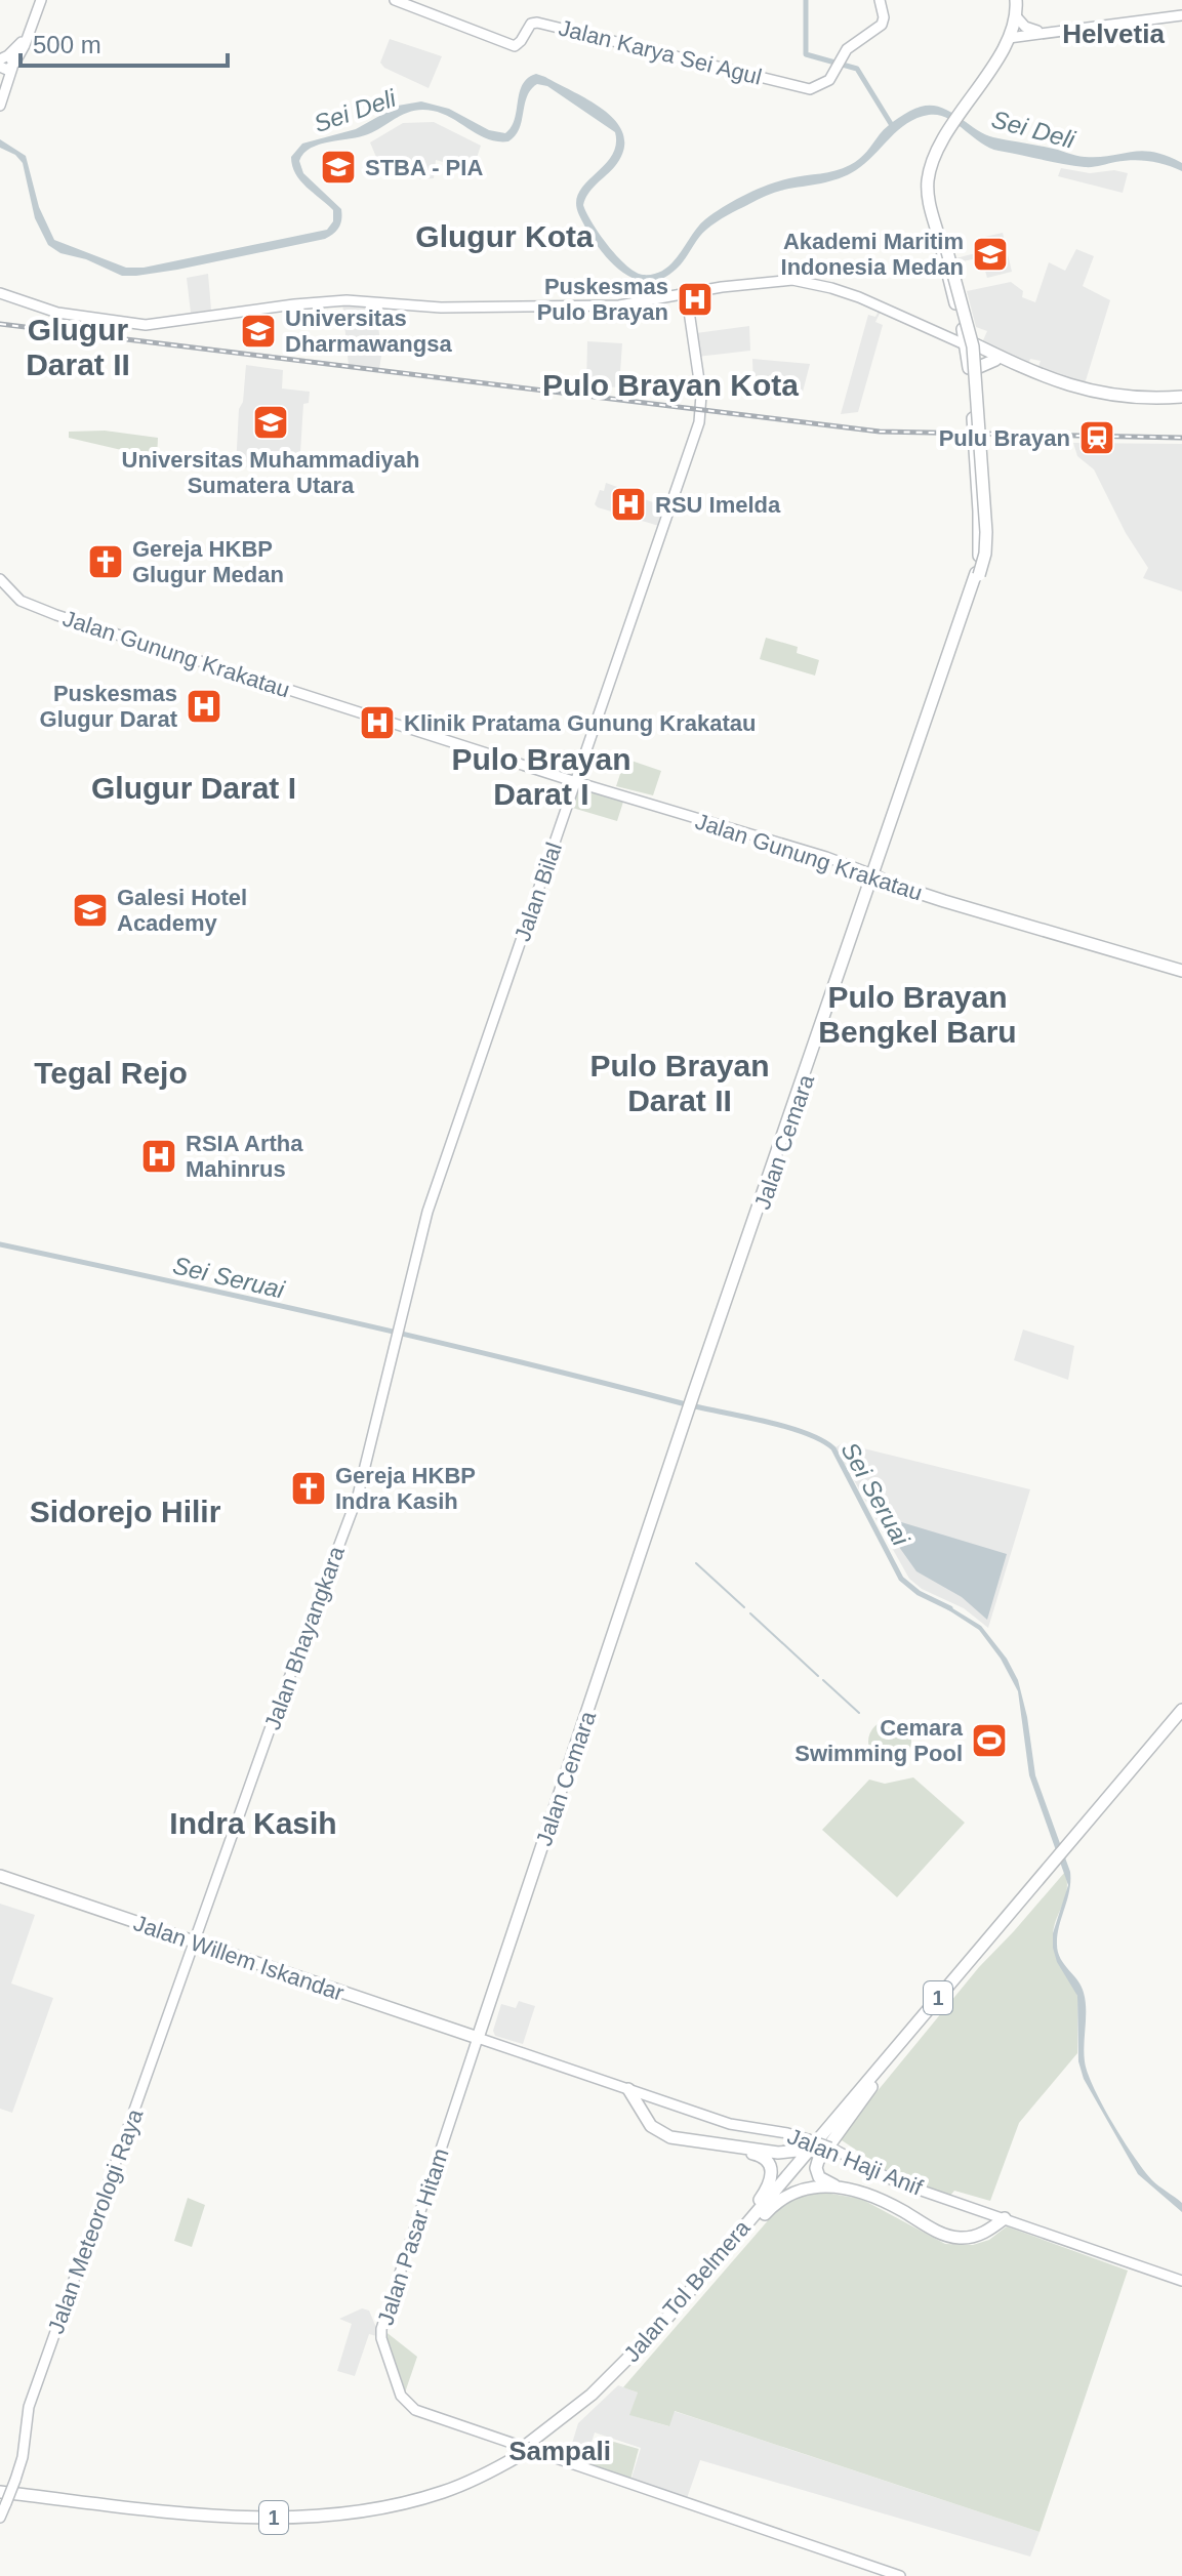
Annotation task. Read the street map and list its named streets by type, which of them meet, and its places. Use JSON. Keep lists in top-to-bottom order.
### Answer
{
  "streets": {
    "highway": [
      "Jalan Gunung Krakatau",
      "Jalan Cemara",
      "Jalan Willem Iskandar",
      "1",
      "Jalan Tol Belmera"
    ],
    "main road": [
      "Jalan Karya Sei Agul",
      "Jalan Bilal",
      "Jalan Bhayangkara",
      "Jalan Haji Anif",
      "Jalan Meteorologi Raya",
      "Jalan Pasar Hitam"
    ]
  },
  "crossings": [
    ["Jalan Gunung Krakatau", "Jalan Bilal"],
    ["Jalan Gunung Krakatau", "Jalan Cemara"],
    ["Jalan Bilal", "Jalan Bhayangkara"],
    ["Jalan Cemara", "Jalan Willem Iskandar"],
    ["Jalan Cemara", "Jalan Haji Anif"],
    ["Jalan Cemara", "Jalan Pasar Hitam"],
    ["Jalan Bhayangkara", "Jalan Willem Iskandar"],
    ["Jalan Bhayangkara", "Jalan Meteorologi Raya"],
    ["Jalan Willem Iskandar", "Jalan Haji Anif"],
    ["Jalan Willem Iskandar", "Jalan Meteorologi Raya"],
    ["Jalan Willem Iskandar", "Jalan Pasar Hitam"],
    ["Jalan Haji Anif", "Jalan Pasar Hitam"],
    ["Jalan Meteorologi Raya", "Jalan Tol Belmera"]
  ],
  "districts": [
    "Helvetia",
    "Glugur Kota",
    "Glugur Darat II",
    "Pulo Brayan Kota",
    "Pulo Brayan Darat I",
    "Glugur Darat I",
    "Pulo Brayan Bengkel Baru",
    "Pulo Brayan Darat II",
    "Tegal Rejo",
    "Sidorejo Hilir",
    "Indra Kasih",
    "Sampali"
  ],
  "water": ["Sei Deli", "Sei Seruai"],
  "places": {
    "school or university": [
      "STBA - PIA",
      "Akademi Maritim Indonesia Medan",
      "Universitas Dharmawangsa",
      "Universitas Muhammadiyah Sumatera Utara",
      "Galesi Hotel Academy"
    ],
    "hospital": [
      "Puskesmas Pulo Brayan",
      "RSU Imelda",
      "Puskesmas Glugur Darat",
      "Klinik Pratama Gunung Krakatau",
      "RSIA Artha Mahinrus"
    ],
    "station": ["Pulu Brayan"],
    "church": ["Gereja HKBP Glugur Medan", "Gereja HKBP Indra Kasih"],
    "sports": ["Cemara Swimming Pool"]
  },
  "scale_bar": "500 m"
}
